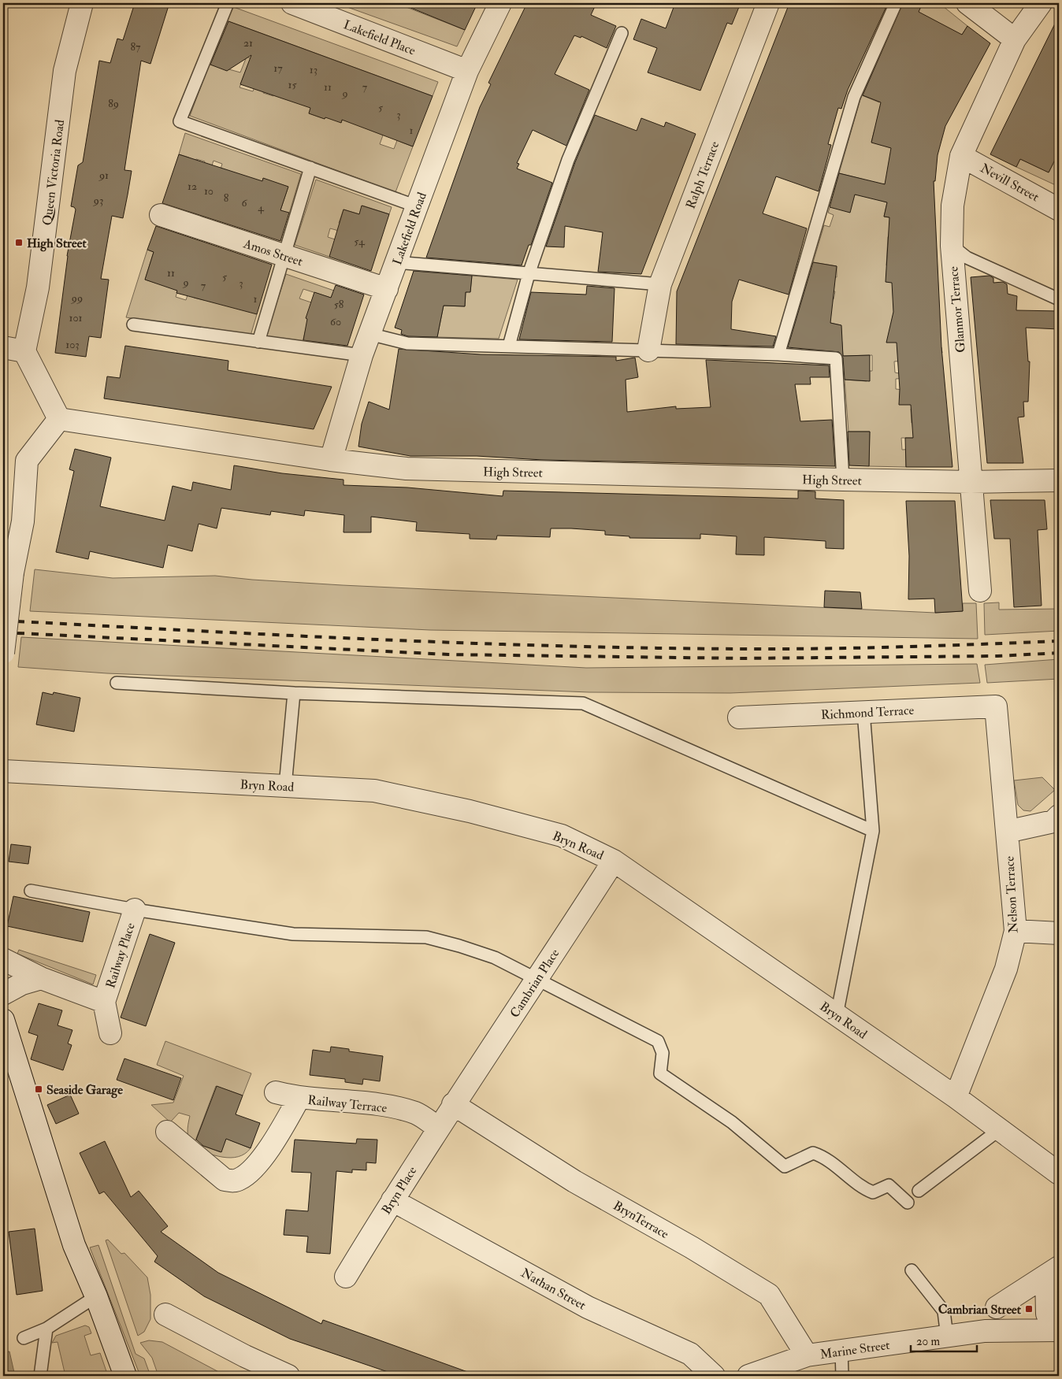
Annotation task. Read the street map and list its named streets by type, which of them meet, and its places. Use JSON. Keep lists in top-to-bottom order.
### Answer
{
  "streets": {
    "street": [
      "Lakefield Place",
      "Queen Victoria Road",
      "Ralph Terrace",
      "Nevill Street",
      "Lakefield Road",
      "Amos Street",
      "Glanmor Terrace",
      "High Street",
      "Richmond Terrace",
      "Bryn Road",
      "Nelson Terrace",
      "Railway Place",
      "Cambrian Place",
      "Railway Terrace",
      "Bryn Place",
      "BrynTerrace",
      "Nathan Street",
      "Marine Street"
    ]
  },
  "crossings": [
    ["Lakefield Place", "Lakefield Road"],
    ["Nevill Street", "Glanmor Terrace"],
    ["Lakefield Road", "Amos Street"],
    ["Lakefield Road", "High Street"],
    ["Glanmor Terrace", "High Street"],
    ["Richmond Terrace", "Nelson Terrace"],
    ["Bryn Road", "Nelson Terrace"],
    ["Bryn Road", "Cambrian Place"],
    ["Cambrian Place", "Bryn Place"],
    ["Cambrian Place", "BrynTerrace"],
    ["Railway Terrace", "Bryn Place"],
    ["Bryn Place", "BrynTerrace"],
    ["Bryn Place", "Nathan Street"],
    ["BrynTerrace", "Marine Street"]
  ],
  "places": {
    "transit": ["High Street", "Seaside Garage", "Cambrian Street"]
  },
  "house_numbers": [
    "21",
    "87",
    "17",
    "13",
    "15",
    "11",
    "7",
    "9",
    "89",
    "5",
    "3",
    "1",
    "91",
    "12",
    "10",
    "8",
    "93",
    "6",
    "4",
    "54",
    "11",
    "5",
    "9",
    "3",
    "7",
    "99",
    "1",
    "58",
    "101",
    "60",
    "103"
  ],
  "scale_bar": "20 m"
}
